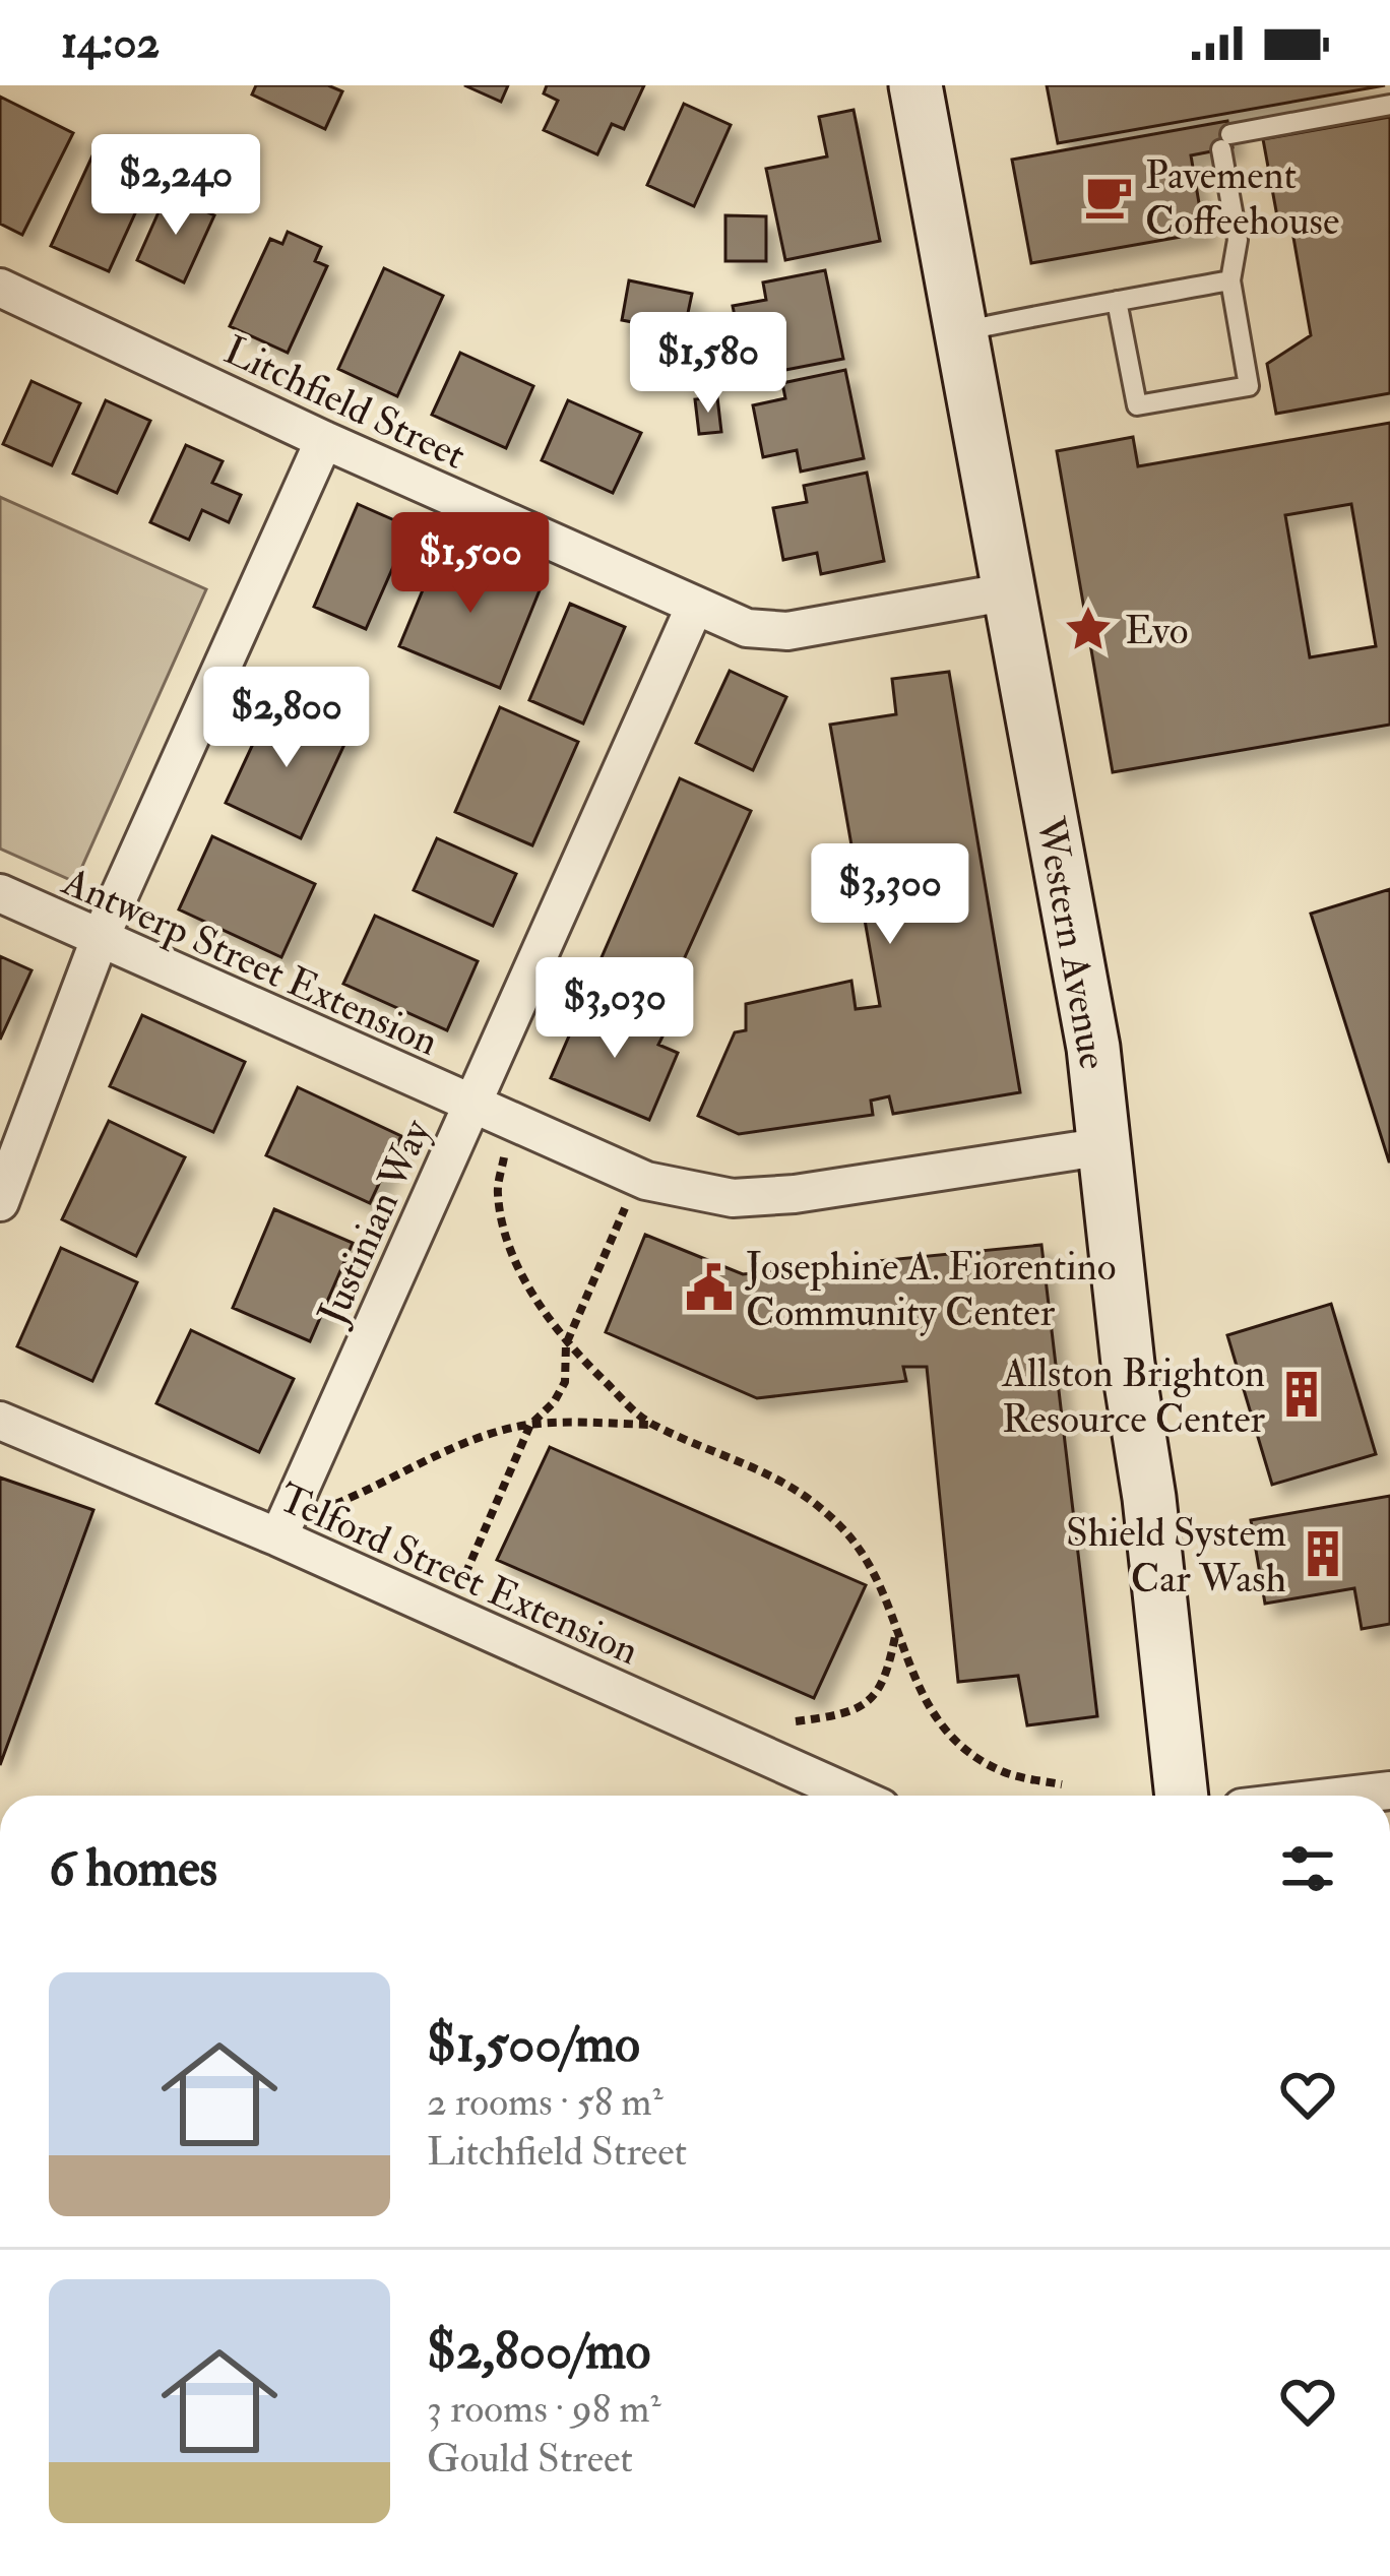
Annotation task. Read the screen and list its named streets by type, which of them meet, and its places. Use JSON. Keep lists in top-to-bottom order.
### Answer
{
  "streets": {
    "main road": ["Western Avenue"],
    "street": [
      "Litchfield Street",
      "Antwerp Street Extension",
      "Justinian Way",
      "Telford Street Extension"
    ]
  },
  "crossings": [
    ["Litchfield Street", "Western Avenue"],
    ["Litchfield Street", "Justinian Way"],
    ["Western Avenue", "Antwerp Street Extension"],
    ["Antwerp Street Extension", "Justinian Way"],
    ["Justinian Way", "Telford Street Extension"]
  ],
  "places": {
    "cafe": ["Pavement Coffeehouse"],
    "place": ["Evo"],
    "public building": ["Josephine A. Fiorentino Community Center"],
    "building": ["Allston Brighton Resource Center", "Shield System Car Wash"]
  },
  "page": {
    "status": "14:02",
    "price": [
      "$2,240",
      "$1,580",
      "$1,500",
      "$2,800",
      "$3,300",
      "$3,030"
    ],
    "heading": "6 homes",
    "list": [
      {
        "name": "$1,500/mo",
        "note": "2 rooms · 58 m² · Litchfield Street"
      },
      {
        "name": "$2,800/mo",
        "note": "3 rooms · 98 m² · Gould Street"
      }
    ]
  }
}
